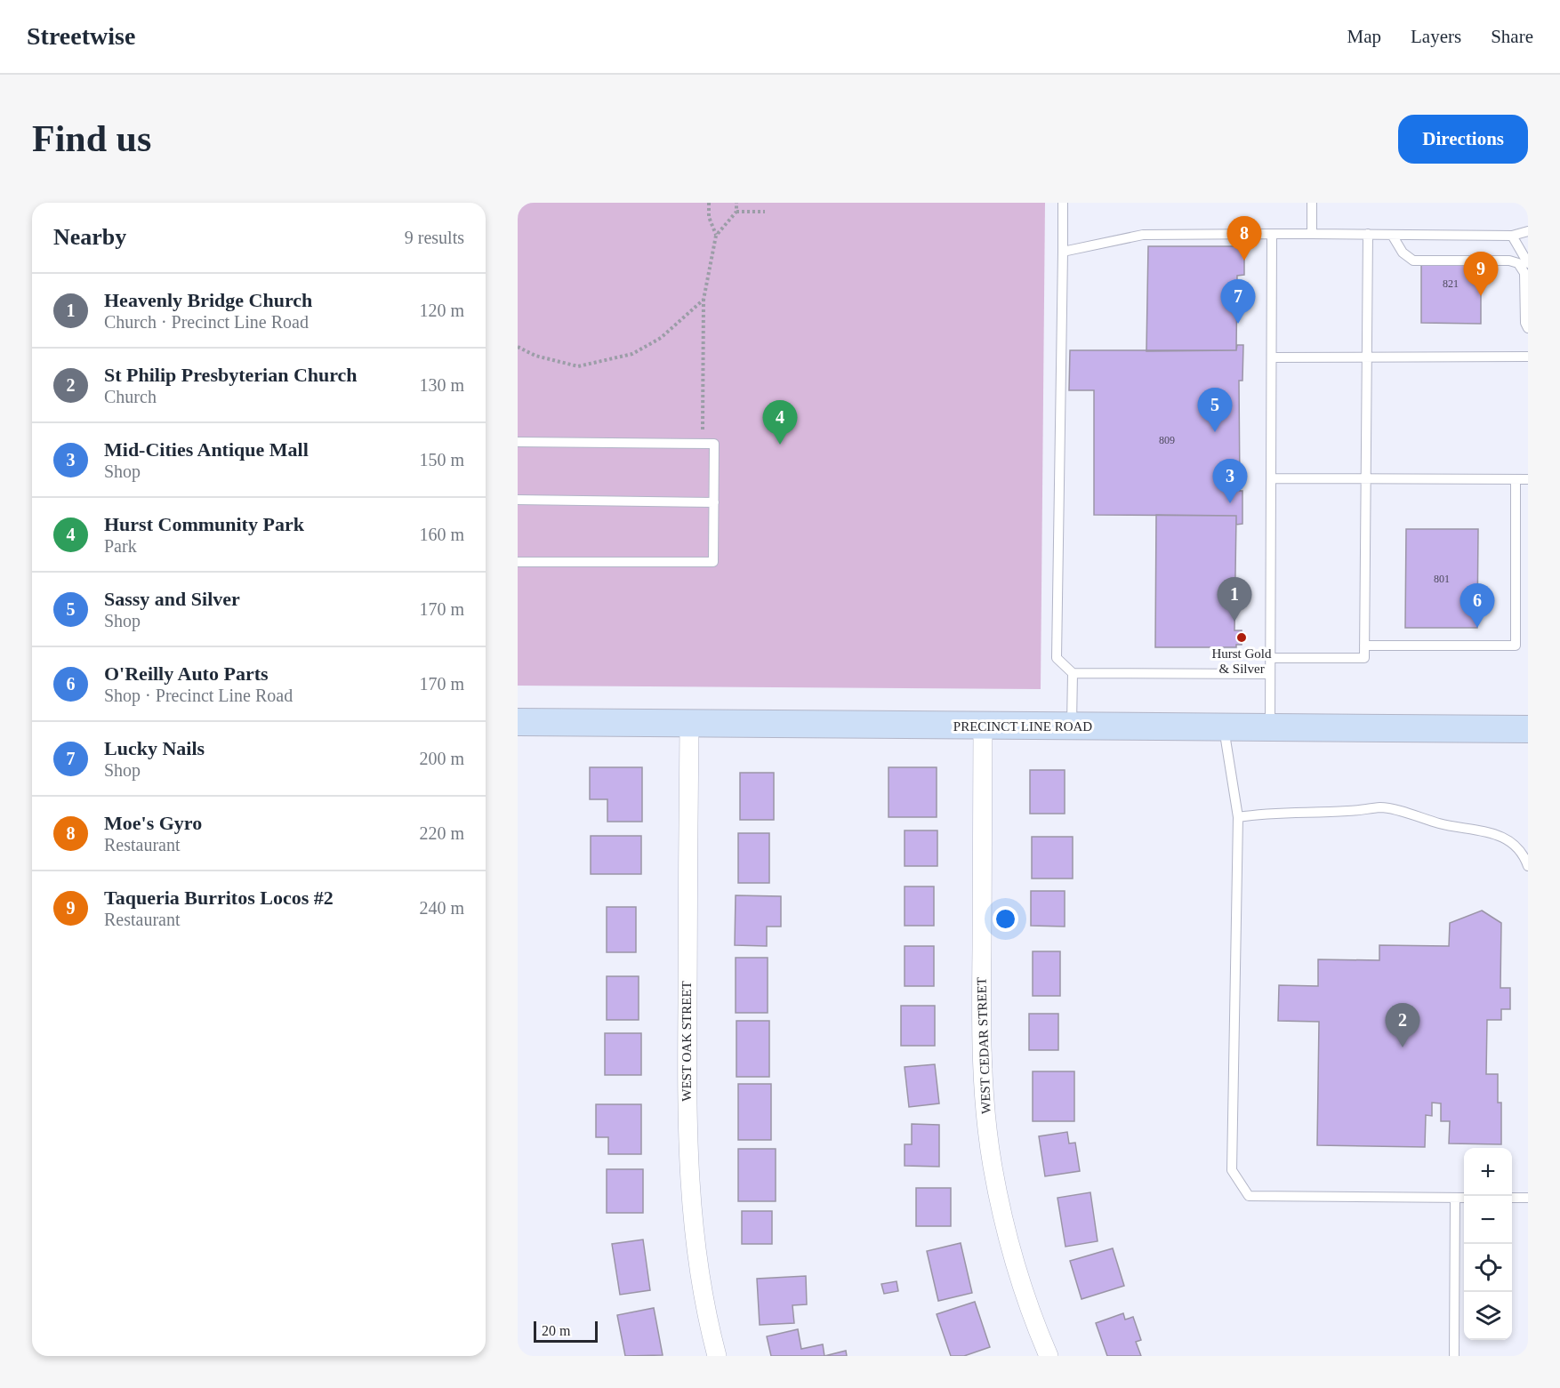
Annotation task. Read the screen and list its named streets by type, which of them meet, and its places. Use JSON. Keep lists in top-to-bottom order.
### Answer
{
  "streets": {
    "main road": ["PRECINCT LINE ROAD"],
    "street": ["WEST OAK STREET", "WEST CEDAR STREET"]
  },
  "crossings": [
    ["PRECINCT LINE ROAD", "WEST OAK STREET"],
    ["PRECINCT LINE ROAD", "WEST CEDAR STREET"]
  ],
  "places": ["Hurst Gold & Silver"],
  "house_numbers": ["821", "809", "801"],
  "scale_bar": "20 m",
  "page": {
    "header": "Streetwise",
    "nav": ["Map", "Layers", "Share"],
    "buttons": "Directions",
    "title": "Find us",
    "heading": ["Nearby", "9 results"],
    "pins": [
      "8",
      "9",
      "7",
      "5",
      "4",
      "3",
      "1",
      "6",
      "2"
    ],
    "list": [
      {
        "mark": "1",
        "name": "Heavenly Bridge Church",
        "note": "Church · Precinct Line Road",
        "value": "120 m"
      },
      {
        "mark": "2",
        "name": "St Philip Presbyterian Church",
        "note": "Church",
        "value": "130 m"
      },
      {
        "mark": "3",
        "name": "Mid-Cities Antique Mall",
        "note": "Shop",
        "value": "150 m"
      },
      {
        "mark": "4",
        "name": "Hurst Community Park",
        "note": "Park",
        "value": "160 m"
      },
      {
        "mark": "5",
        "name": "Sassy and Silver",
        "note": "Shop",
        "value": "170 m"
      },
      {
        "mark": "6",
        "name": "O'Reilly Auto Parts",
        "note": "Shop · Precinct Line Road",
        "value": "170 m"
      },
      {
        "mark": "7",
        "name": "Lucky Nails",
        "note": "Shop",
        "value": "200 m"
      },
      {
        "mark": "8",
        "name": "Moe's Gyro",
        "note": "Restaurant",
        "value": "220 m"
      },
      {
        "mark": "9",
        "name": "Taqueria Burritos Locos #2",
        "note": "Restaurant",
        "value": "240 m"
      }
    ],
    "map_buttons": ["+", "−"],
    "scale": "20 m"
  }
}
